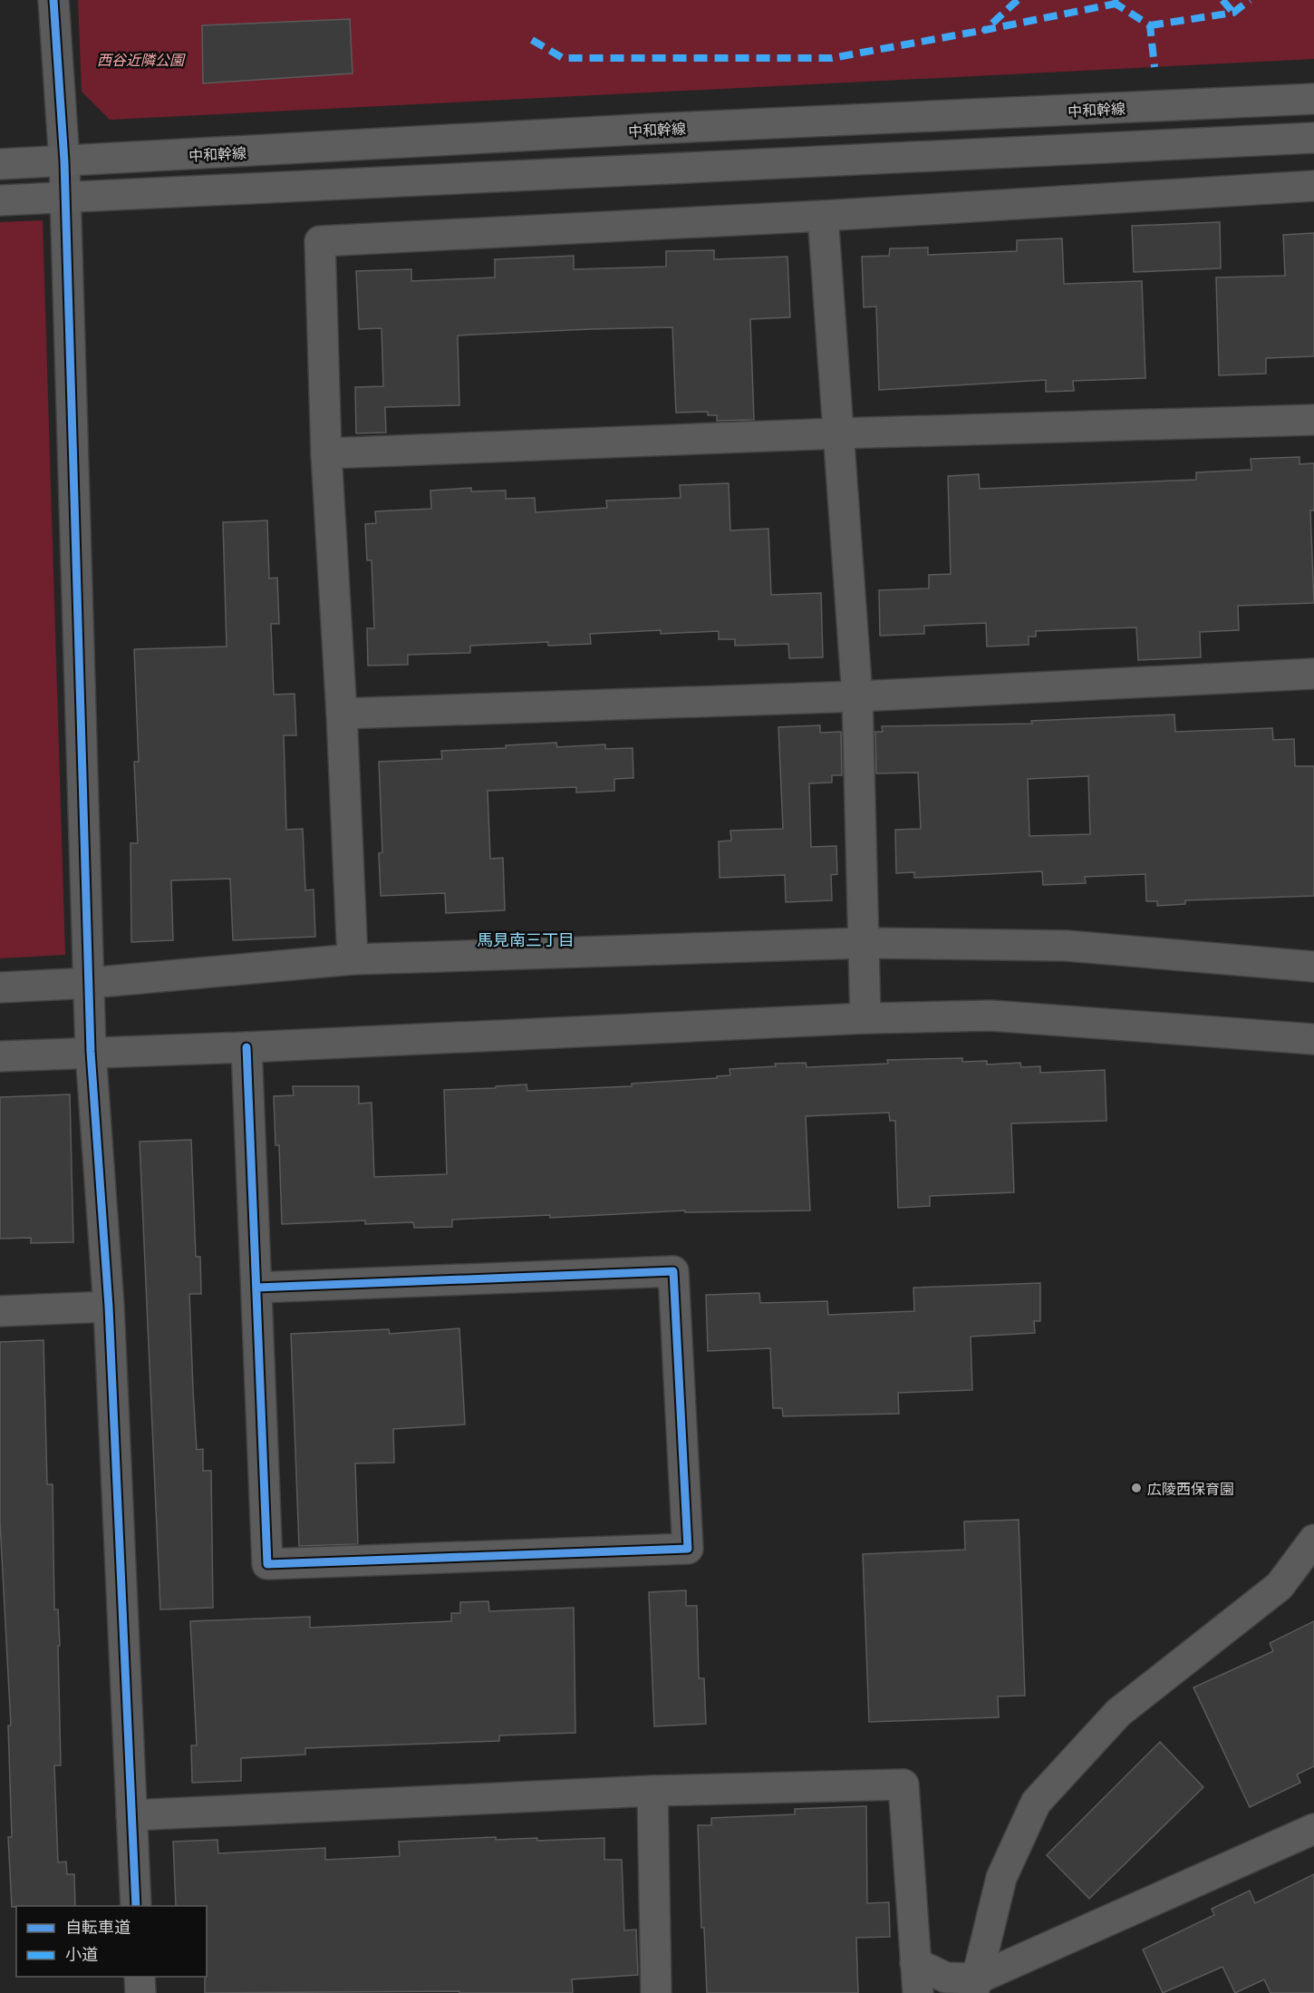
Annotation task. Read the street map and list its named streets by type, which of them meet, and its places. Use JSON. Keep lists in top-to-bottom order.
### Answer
{
  "streets": {
    "main road": ["中和幹線"]
  },
  "districts": ["馬見南三丁目"],
  "parks": ["西谷近隣公園"],
  "places": ["広陵西保育園"],
  "legend": ["自転車道", "小道"]
}
